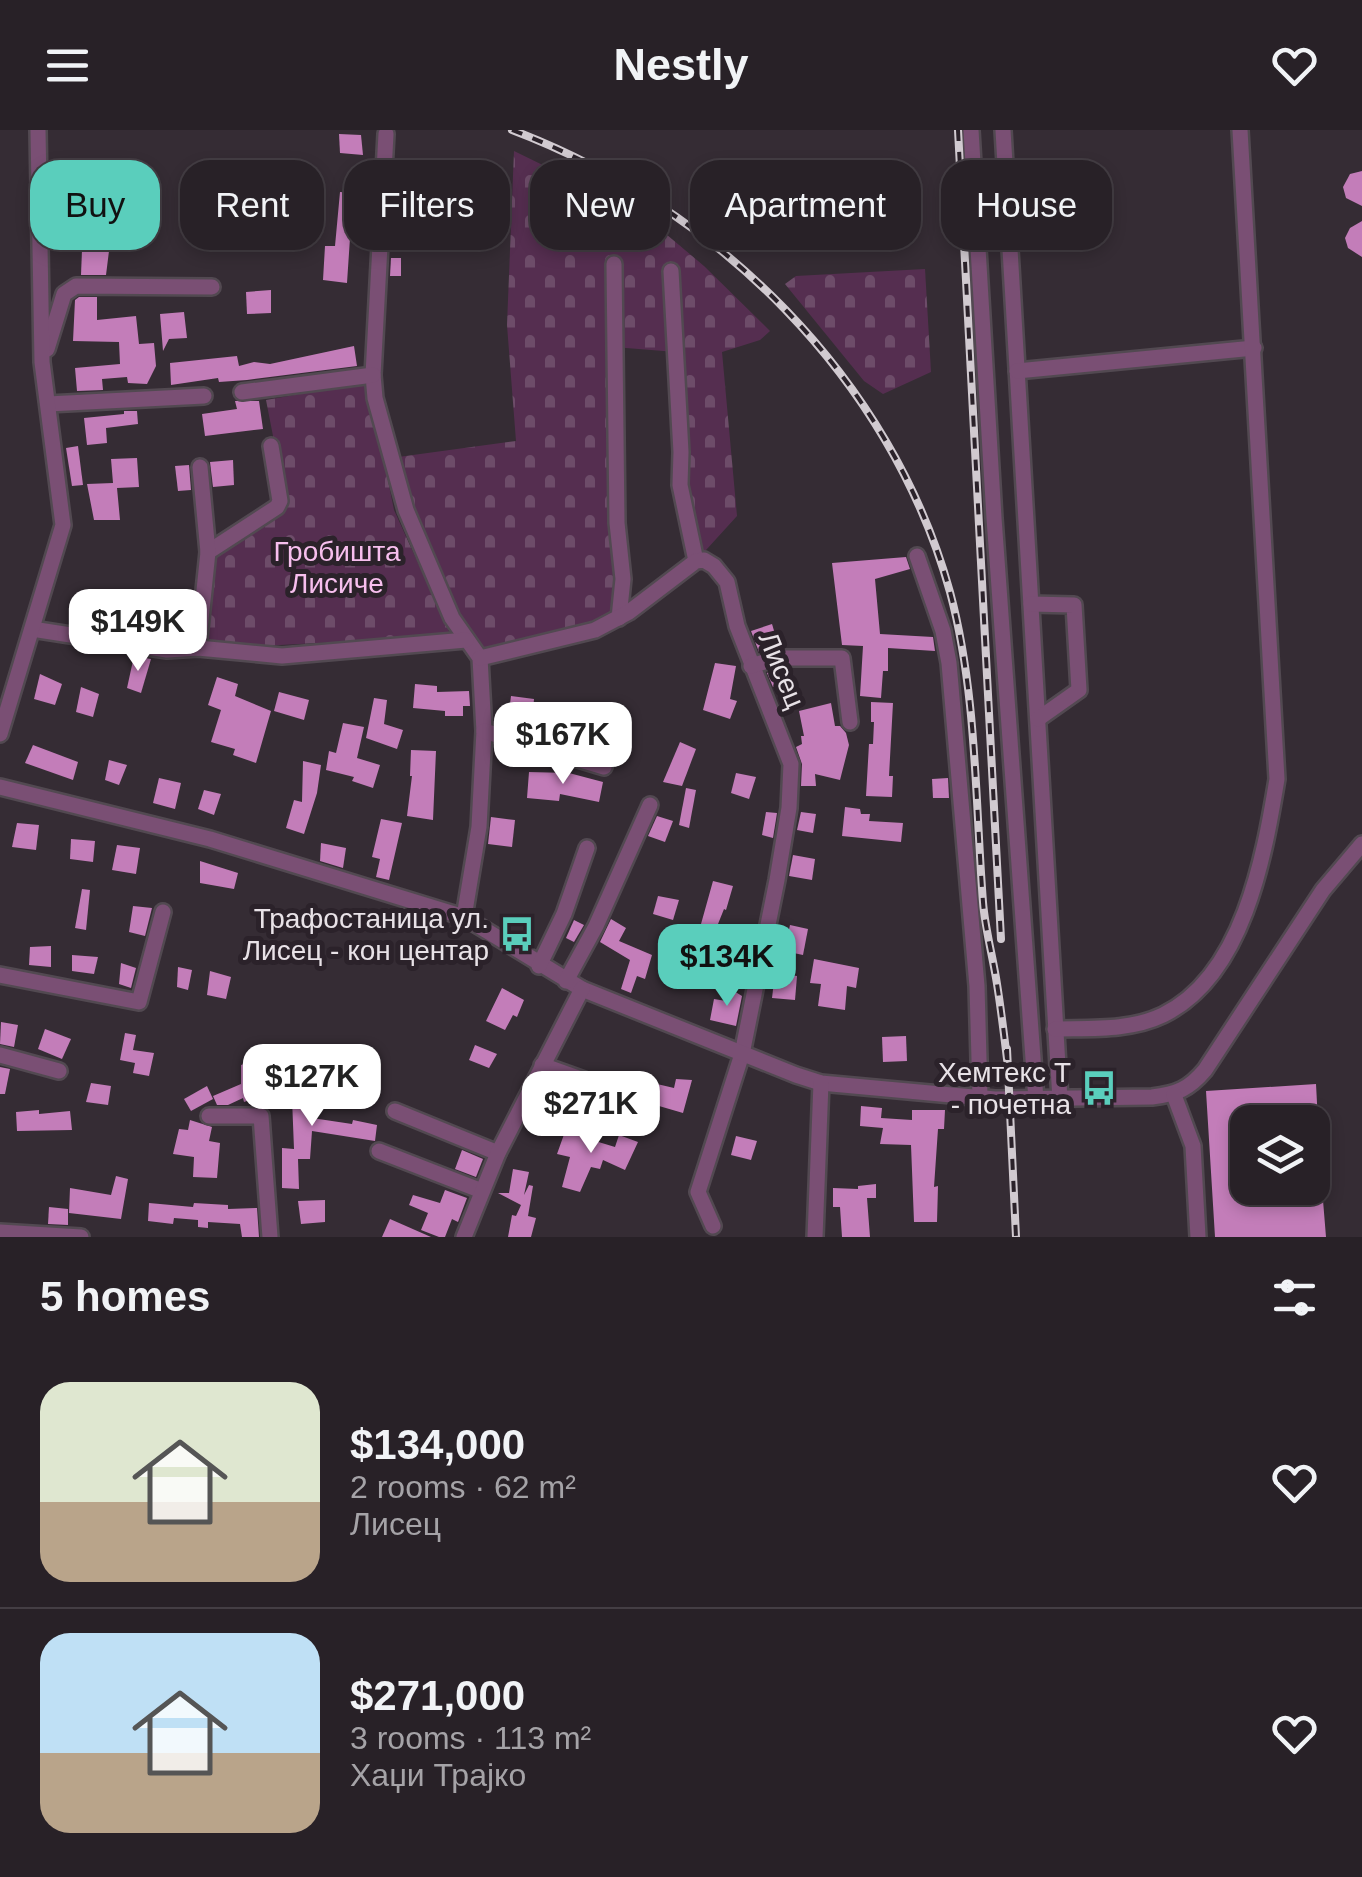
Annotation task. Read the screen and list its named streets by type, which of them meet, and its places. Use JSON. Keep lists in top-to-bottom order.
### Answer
{
  "streets": {
    "street": ["Лисец"]
  },
  "parks": ["Гробишта Лисиче"],
  "places": {
    "bus stop": ["Трафостаница ул. Лисец - кон центар", "Хемтекс Т - почетна"]
  },
  "page": {
    "header": "Nestly",
    "chip": [
      "Buy",
      "Rent",
      "Filters",
      "New",
      "Apartment",
      "House"
    ],
    "price": [
      "$149K",
      "$167K",
      "$134K",
      "$127K",
      "$271K"
    ],
    "heading": "5 homes",
    "list": [
      {
        "name": "$134,000",
        "note": "2 rooms · 62 m² · Лисец"
      },
      {
        "name": "$271,000",
        "note": "3 rooms · 113 m² · Хаџи Трајко"
      }
    ]
  }
}
